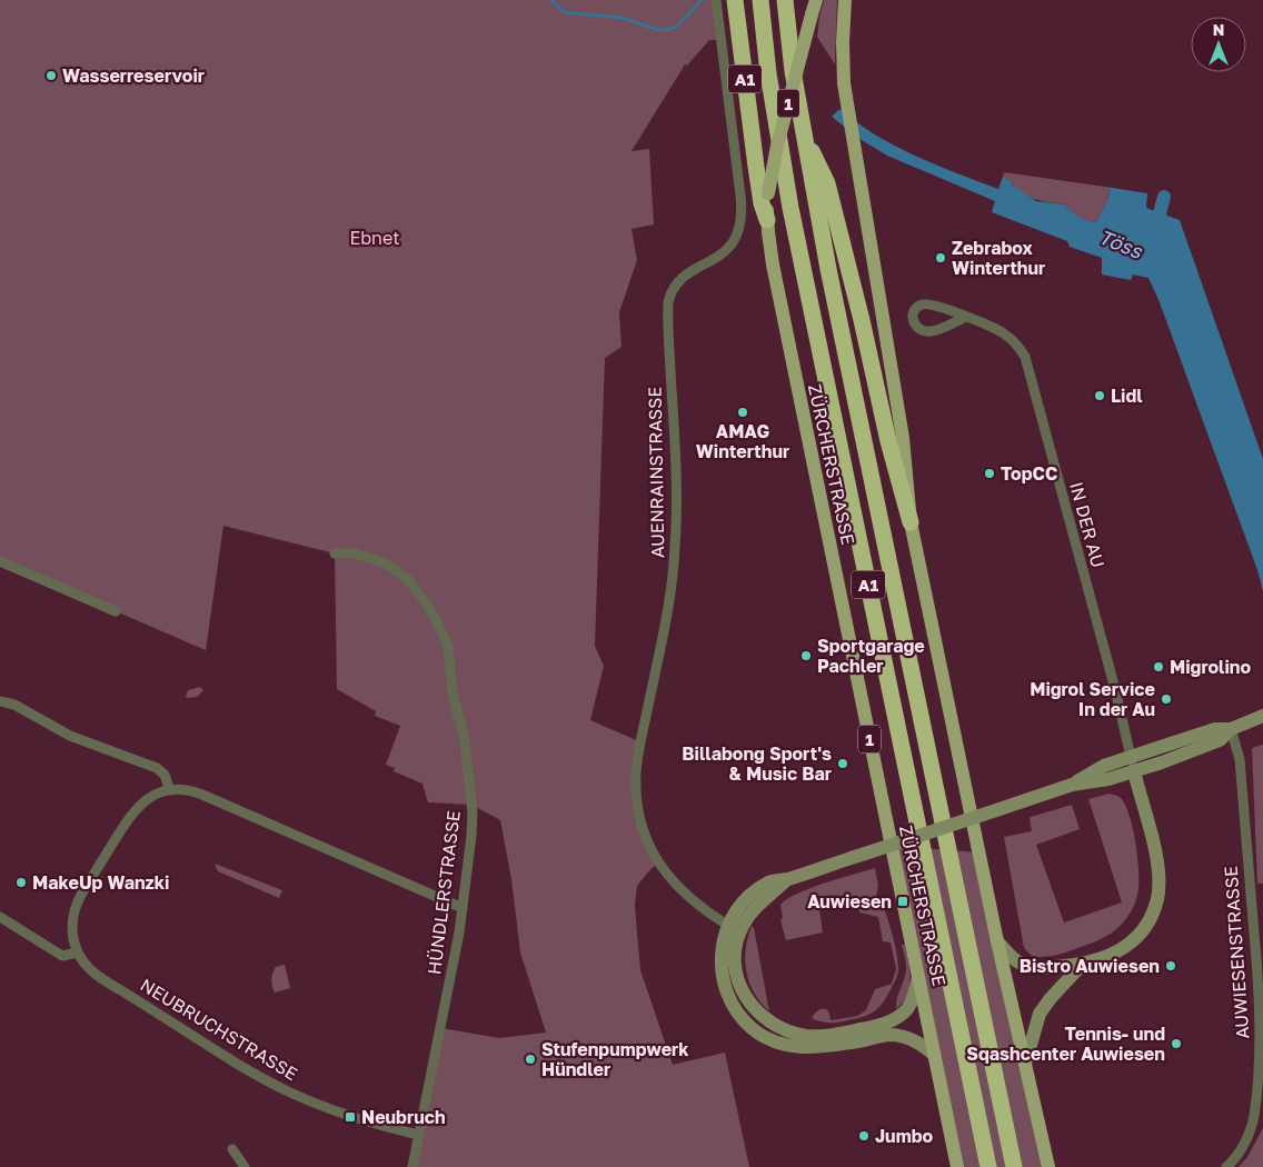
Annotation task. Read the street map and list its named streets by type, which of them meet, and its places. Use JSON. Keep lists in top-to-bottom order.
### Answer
{
  "streets": {
    "highway": ["A1"],
    "main road": ["1", "ZÜRCHERSTRASSE"],
    "street": [
      "AUENRAINSTRASSE",
      "IN DER AU",
      "HÜNDLERSTRASSE",
      "AUWIESENSTRASSE",
      "NEUBRUCHSTRASSE"
    ]
  },
  "crossings": [
    ["A1", "ZÜRCHERSTRASSE"],
    ["HÜNDLERSTRASSE", "NEUBRUCHSTRASSE"]
  ],
  "water": ["Töss"],
  "parks": ["Ebnet"],
  "places": {
    "other": [
      "Wasserreservoir",
      "Zebrabox Winterthur",
      "Lidl",
      "AMAG Winterthur",
      "TopCC",
      "Sportgarage Pachler",
      "Migrolino",
      "Migrol Service In der Au",
      "Billabong Sport's & Music Bar",
      "MakeUp Wanzki",
      "Bistro Auwiesen",
      "Tennis- und Sqashcenter Auwiesen",
      "Stufenpumpwerk Hündler",
      "Jumbo"
    ],
    "transit": ["Auwiesen", "Neubruch"]
  },
  "north": "top"
}
